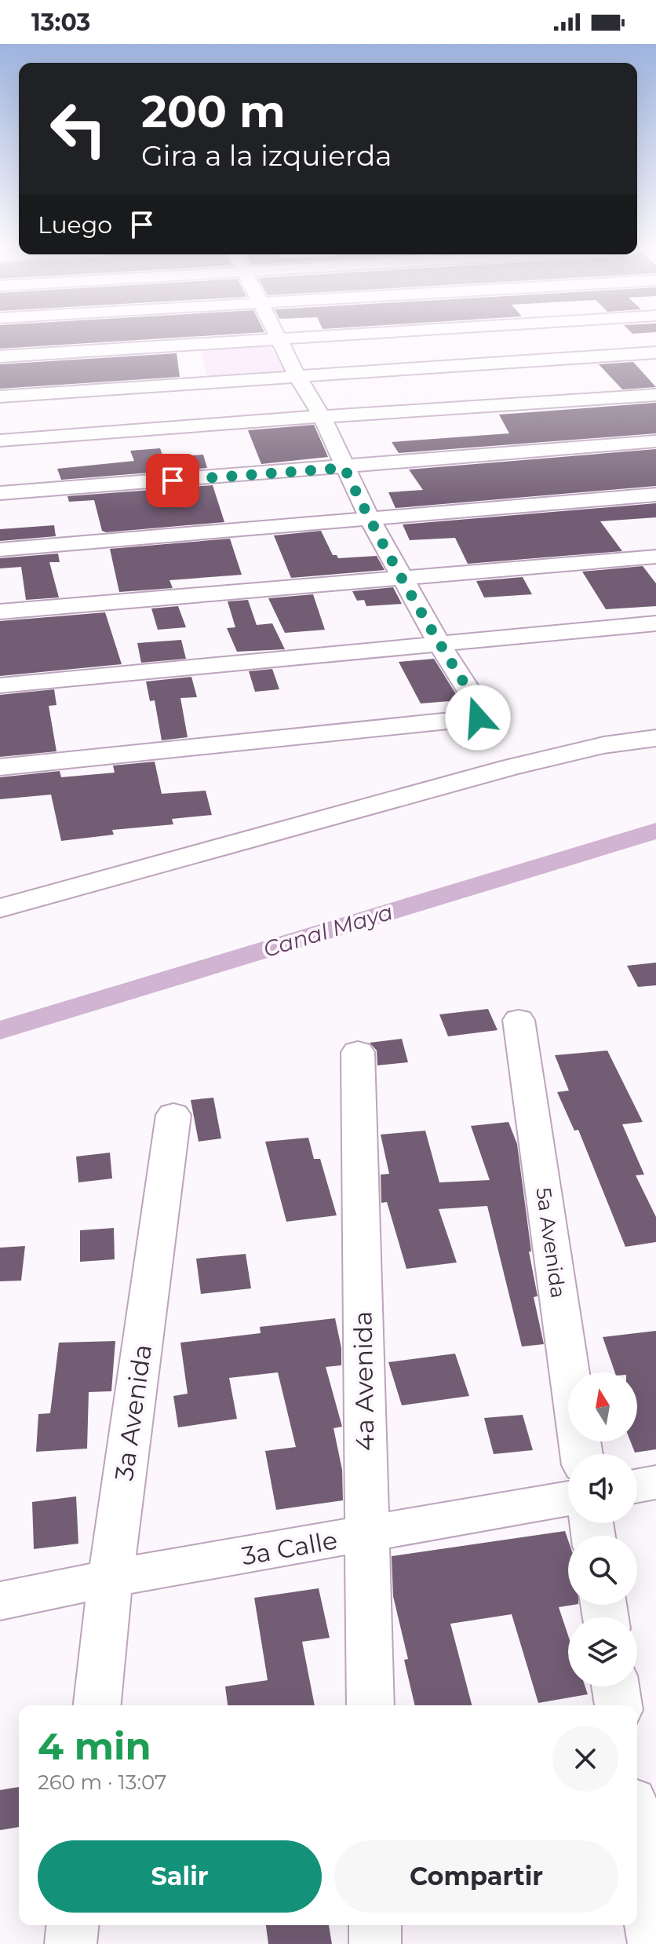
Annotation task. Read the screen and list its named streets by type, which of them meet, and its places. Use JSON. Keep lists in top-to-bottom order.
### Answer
{
  "streets": {
    "street": [
      "5a Avenida",
      "4a Avenida",
      "3a Avenida",
      "3a Calle"
    ]
  },
  "crossings": [
    ["4a Avenida", "3a Calle"],
    ["3a Avenida", "3a Calle"]
  ],
  "water": ["Canal Maya"],
  "north": "top",
  "page": {
    "status": "13:03",
    "turn": ["200 m", "Gira a la izquierda"],
    "then": "Luego",
    "heading": ["4 min", "260 m · 13:07"],
    "buttons": ["Salir", "Compartir"]
  }
}
